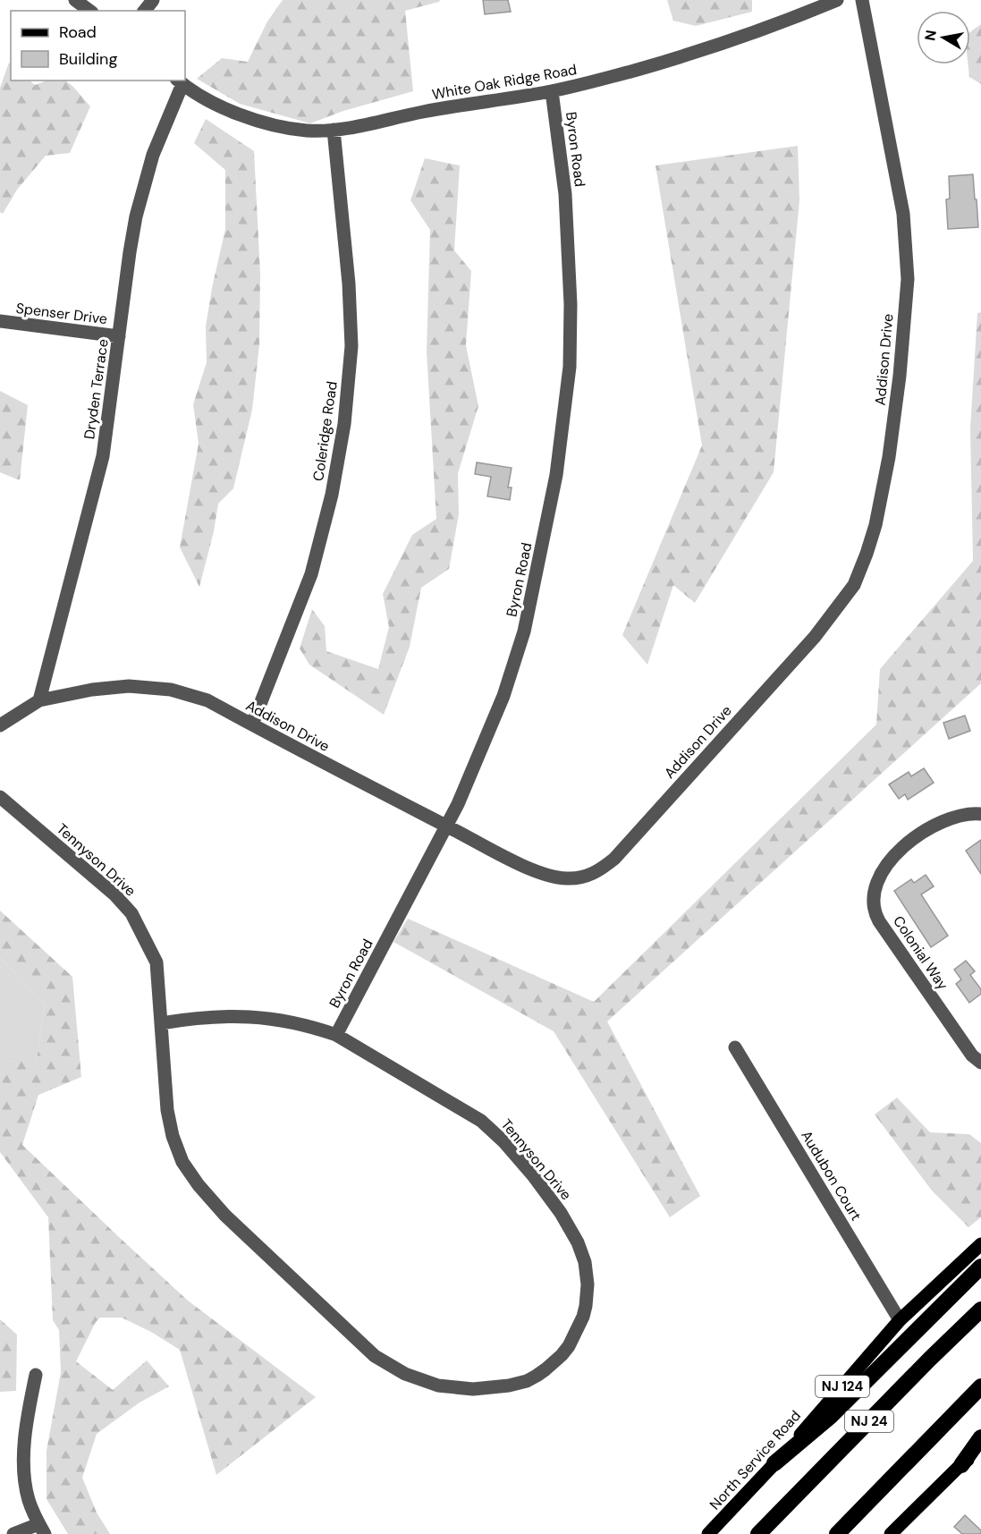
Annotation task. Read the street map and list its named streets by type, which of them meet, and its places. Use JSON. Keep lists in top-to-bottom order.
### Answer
{
  "streets": {
    "highway": ["NJ 24"],
    "main road": ["NJ 124", "North Service Road"],
    "street": [
      "White Oak Ridge Road",
      "Byron Road",
      "Spenser Drive",
      "Addison Drive",
      "Dryden Terrace",
      "Coleridge Road",
      "Tennyson Drive",
      "Colonial Way",
      "Audubon Court"
    ]
  },
  "crossings": [
    ["White Oak Ridge Road", "Byron Road"],
    ["White Oak Ridge Road", "Dryden Terrace"],
    ["White Oak Ridge Road", "Coleridge Road"],
    ["Byron Road", "Addison Drive"],
    ["Byron Road", "Tennyson Drive"],
    ["Spenser Drive", "Dryden Terrace"],
    ["Addison Drive", "Dryden Terrace"],
    ["Addison Drive", "Coleridge Road"],
    ["Audubon Court", "North Service Road"]
  ],
  "legend": ["Road", "Building"],
  "north": "left"
}
